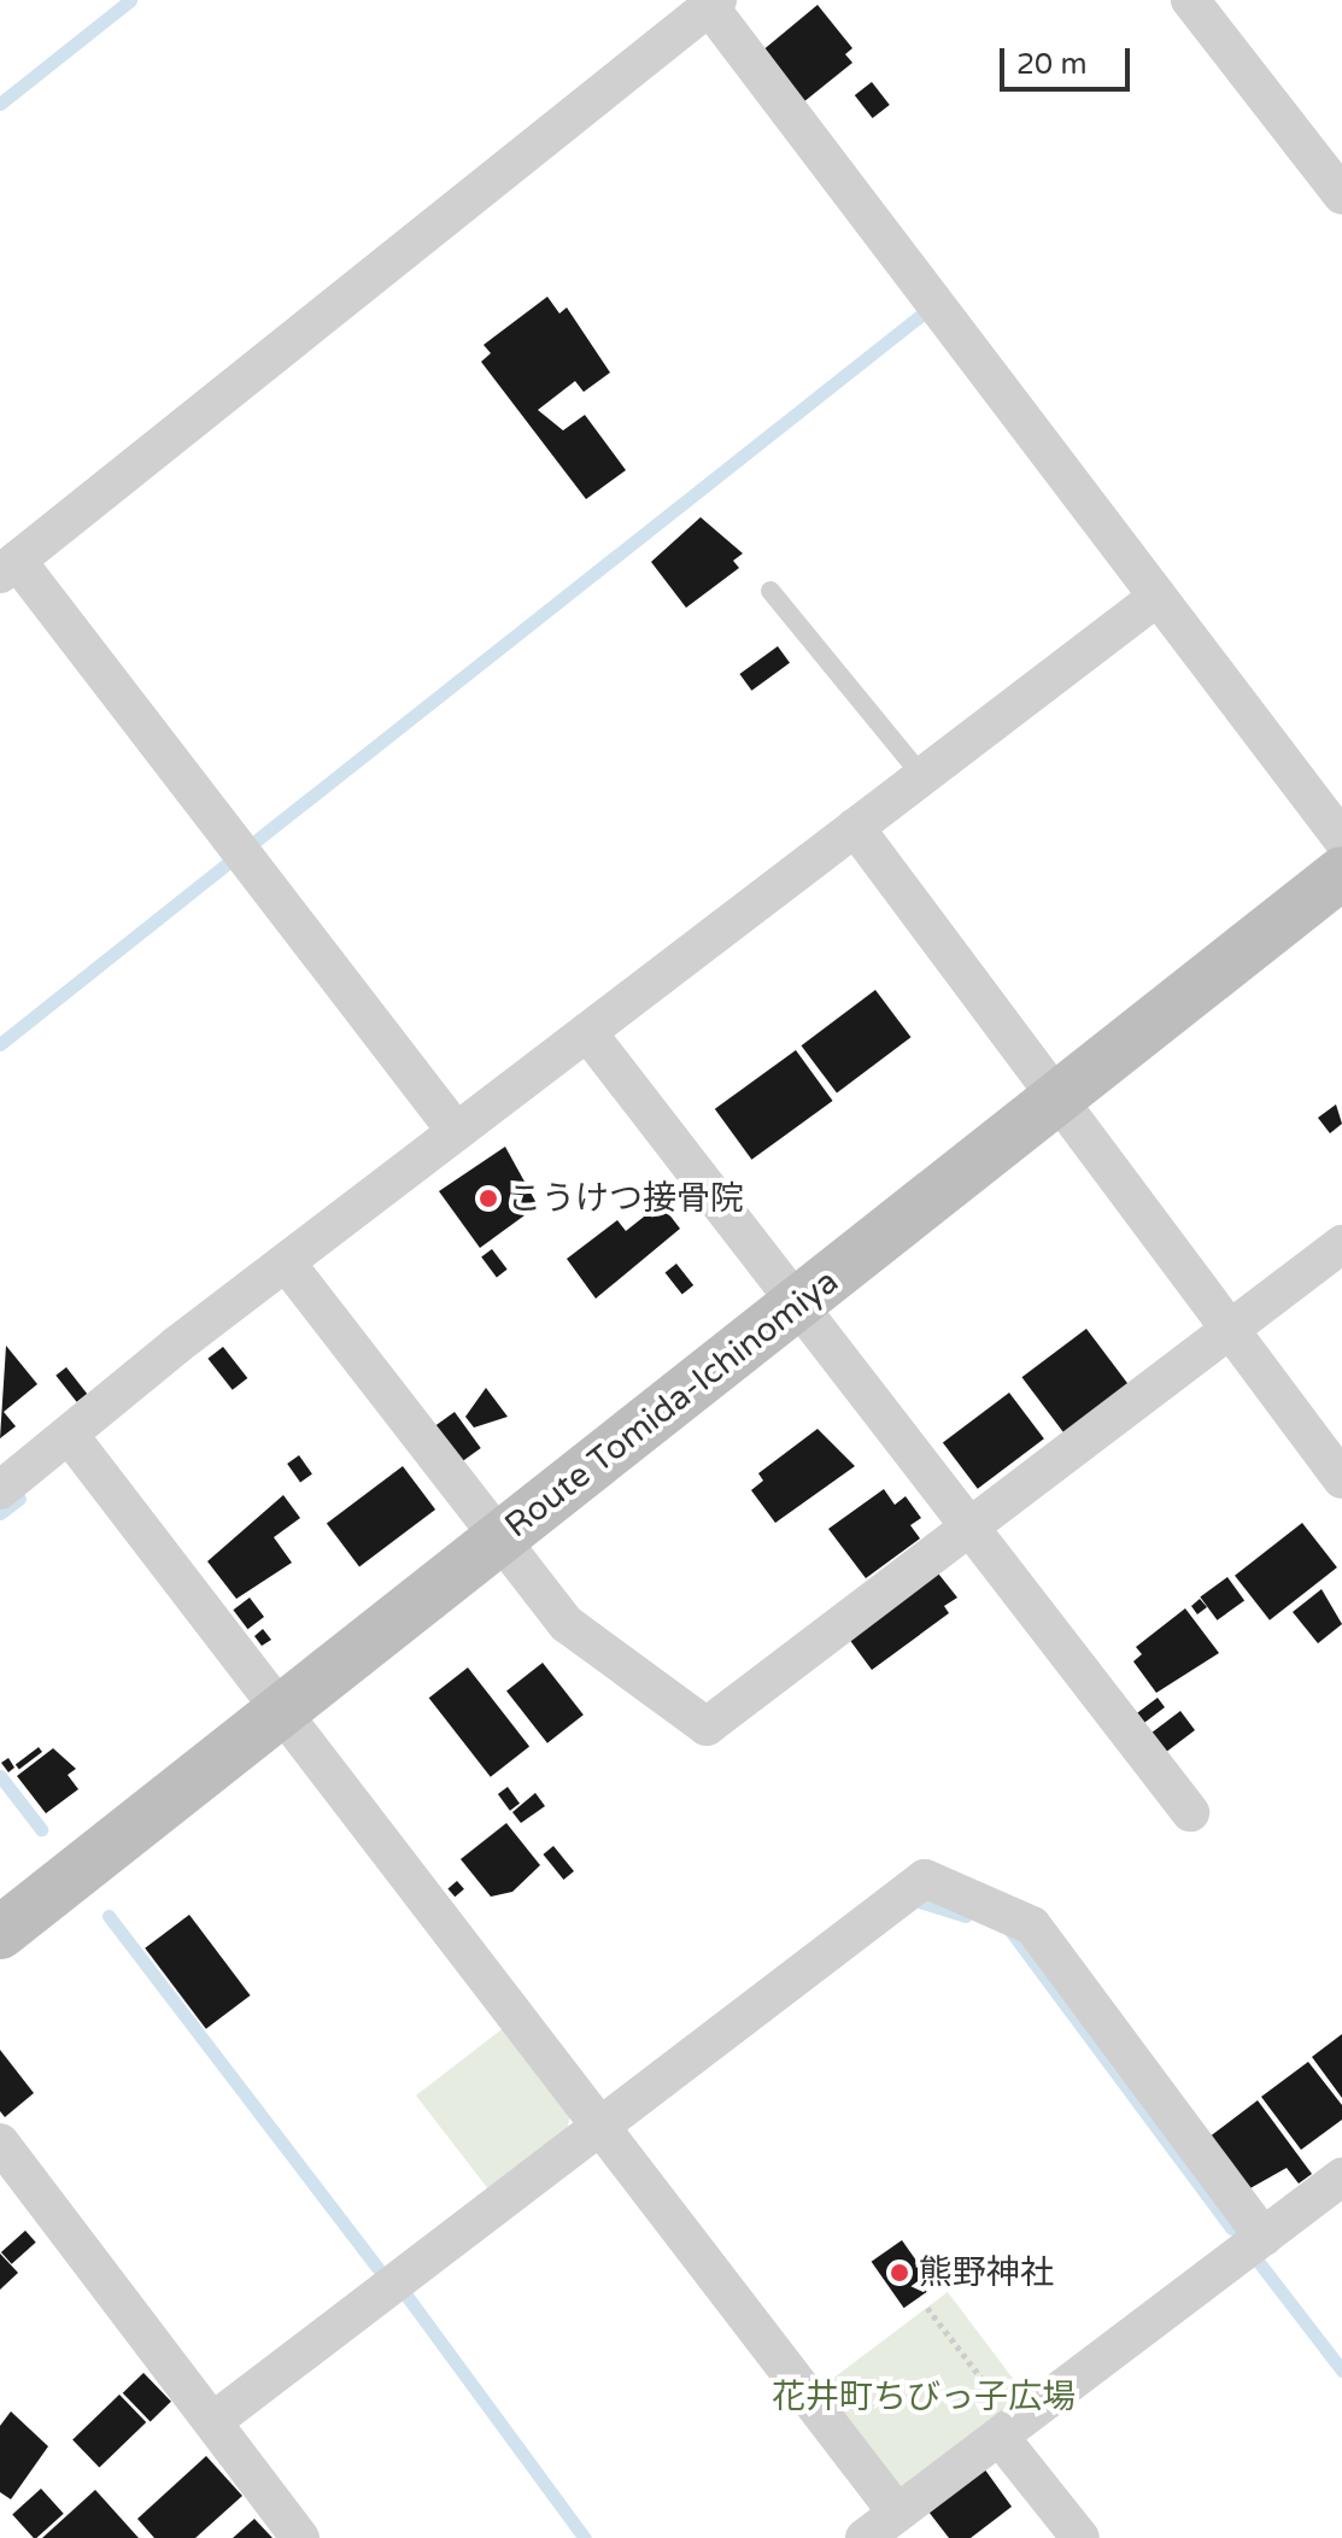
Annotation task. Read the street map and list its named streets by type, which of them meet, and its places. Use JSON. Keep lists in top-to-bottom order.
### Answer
{
  "streets": {
    "main road": ["Route Tomida-Ichinomiya"]
  },
  "parks": ["花井町ちびっ子広場"],
  "places": ["こうけつ接骨院", "熊野神社"],
  "scale_bar": "20 m"
}
